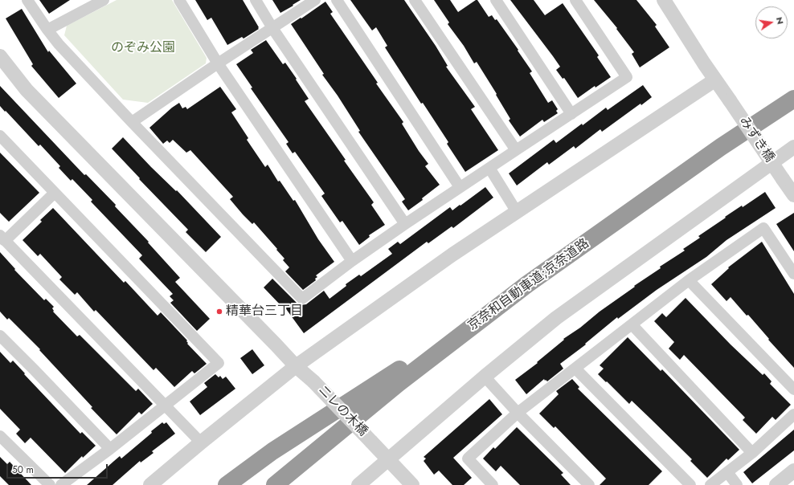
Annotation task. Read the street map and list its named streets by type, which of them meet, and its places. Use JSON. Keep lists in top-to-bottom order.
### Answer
{
  "streets": {
    "highway": ["京奈和自動車道;京奈道路"],
    "street": ["みずき橋", "ニレの木橋"]
  },
  "parks": ["のぞみ公園"],
  "places": ["精華台三丁目"],
  "scale_bar": "50 m",
  "north": "right"
}
